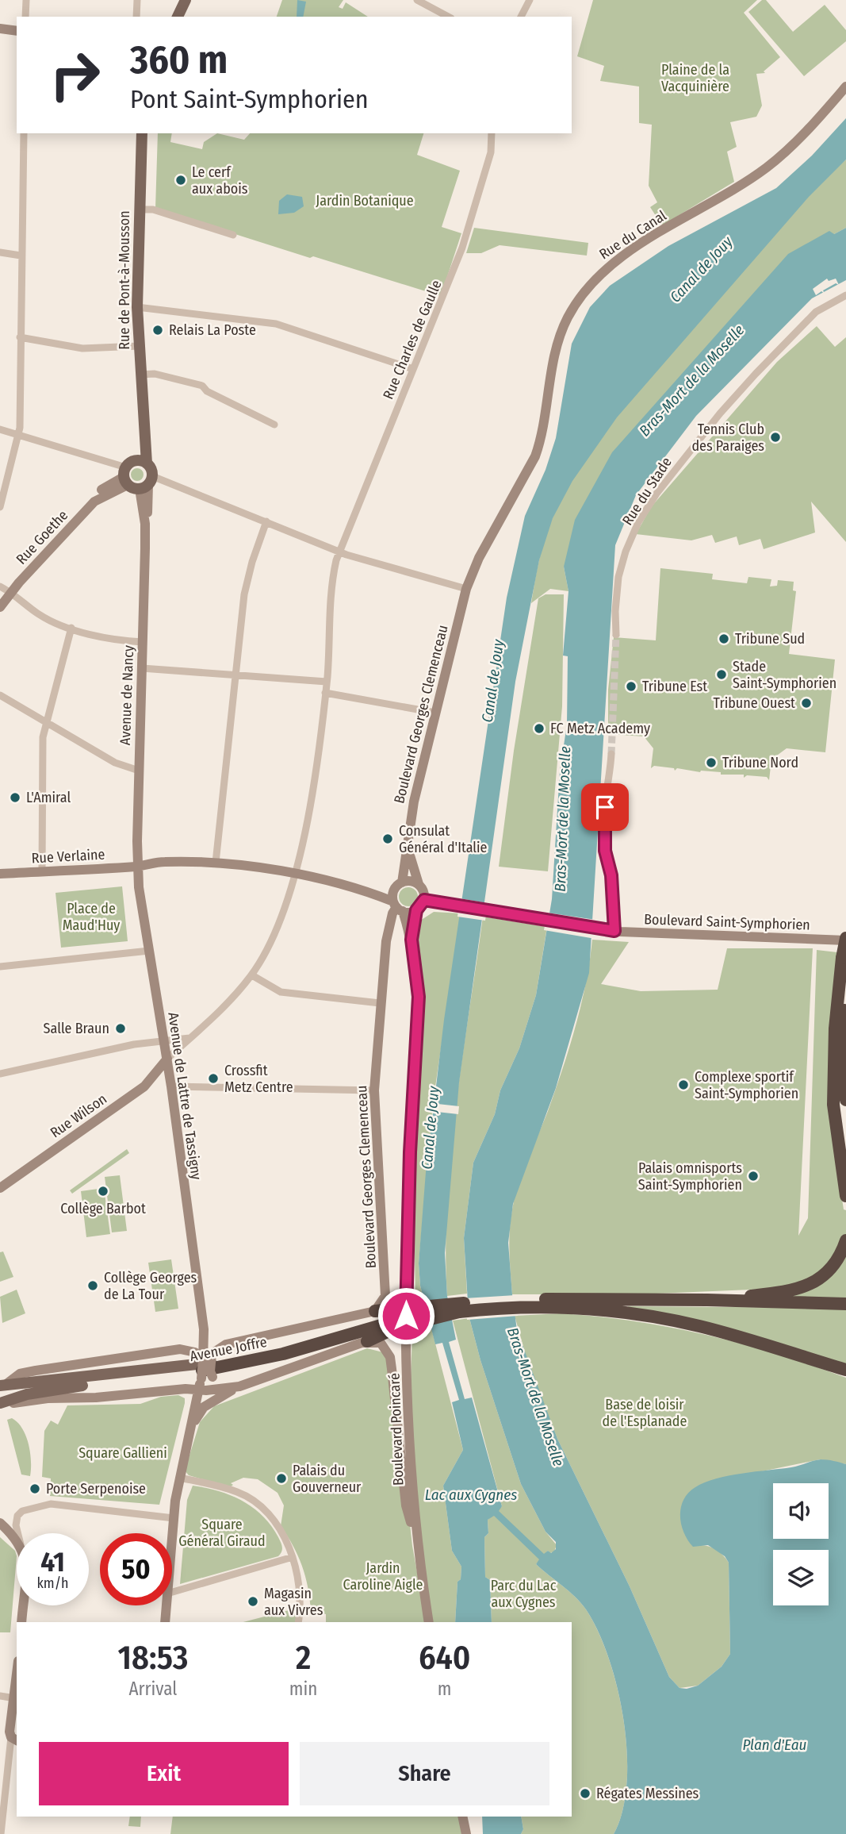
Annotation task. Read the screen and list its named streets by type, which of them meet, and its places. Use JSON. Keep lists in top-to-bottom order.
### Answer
{
  "streets": {
    "highway": ["Avenue Joffre"],
    "main road": ["Rue de Pont-à-Mousson"],
    "street": [
      "Rue du Canal",
      "Rue Charles de Gaulle",
      "Rue du Stade",
      "Rue Goethe",
      "Avenue de Nancy",
      "Boulevard Georges Clemenceau",
      "Rue Verlaine",
      "Boulevard Saint-Symphorien",
      "Avenue de Lattre de Tassigny",
      "Rue Wilson",
      "Boulevard Poincaré"
    ]
  },
  "crossings": [
    ["Rue du Canal", "Boulevard Georges Clemenceau"],
    ["Rue de Pont-à-Mousson", "Rue Goethe"],
    ["Rue de Pont-à-Mousson", "Avenue de Nancy"],
    ["Rue Charles de Gaulle", "Rue Verlaine"],
    ["Rue Charles de Gaulle", "Avenue de Lattre de Tassigny"],
    ["Rue Charles de Gaulle", "Rue Wilson"],
    ["Avenue de Nancy", "Rue Verlaine"],
    ["Avenue de Nancy", "Avenue de Lattre de Tassigny"],
    ["Boulevard Georges Clemenceau", "Boulevard Saint-Symphorien"],
    ["Boulevard Georges Clemenceau", "Avenue Joffre"],
    ["Rue Verlaine", "Avenue de Lattre de Tassigny"],
    ["Avenue de Lattre de Tassigny", "Rue Wilson"],
    ["Avenue de Lattre de Tassigny", "Avenue Joffre"],
    ["Avenue Joffre", "Boulevard Poincaré"]
  ],
  "water": [
    "Canal de Jouy",
    "Bras-Mort de la Moselle",
    "Lac aux Cygnes",
    "Plan d'Eau"
  ],
  "parks": [
    "Plaine de la Vacquinière",
    "Jardin Botanique",
    "Place de Maud'Huy",
    "Base de loisir de l'Esplanade",
    "Square Gallieni",
    "Square Général Giraud",
    "Jardin Caroline Aigle",
    "Parc du Lac aux Cygnes"
  ],
  "places": [
    "Le cerf aux abois",
    "Relais La Poste",
    "Tennis Club des Paraiges",
    "Tribune Sud",
    "Stade Saint-Symphorien",
    "Tribune Est",
    "Tribune Ouest",
    "FC Metz Academy",
    "Tribune Nord",
    "L'Amiral",
    "Consulat Général d'Italie",
    "Salle Braun",
    "Crossfit Metz Centre",
    "Complexe sportif Saint-Symphorien",
    "Palais omnisports Saint-Symphorien",
    "Collège Barbot",
    "Collège Georges de La Tour",
    "Palais du Gouverneur",
    "Porte Serpenoise",
    "Magasin aux Vivres",
    "Régates Messines"
  ],
  "page": {
    "turn": ["360 m", "Pont Saint-Symphorien"],
    "speed": "41 km/h",
    "limit": "50",
    "eta": [
      "18:53",
      "Arrival",
      "2",
      "min",
      "640",
      "m"
    ],
    "buttons": ["Exit", "Share"]
  }
}
